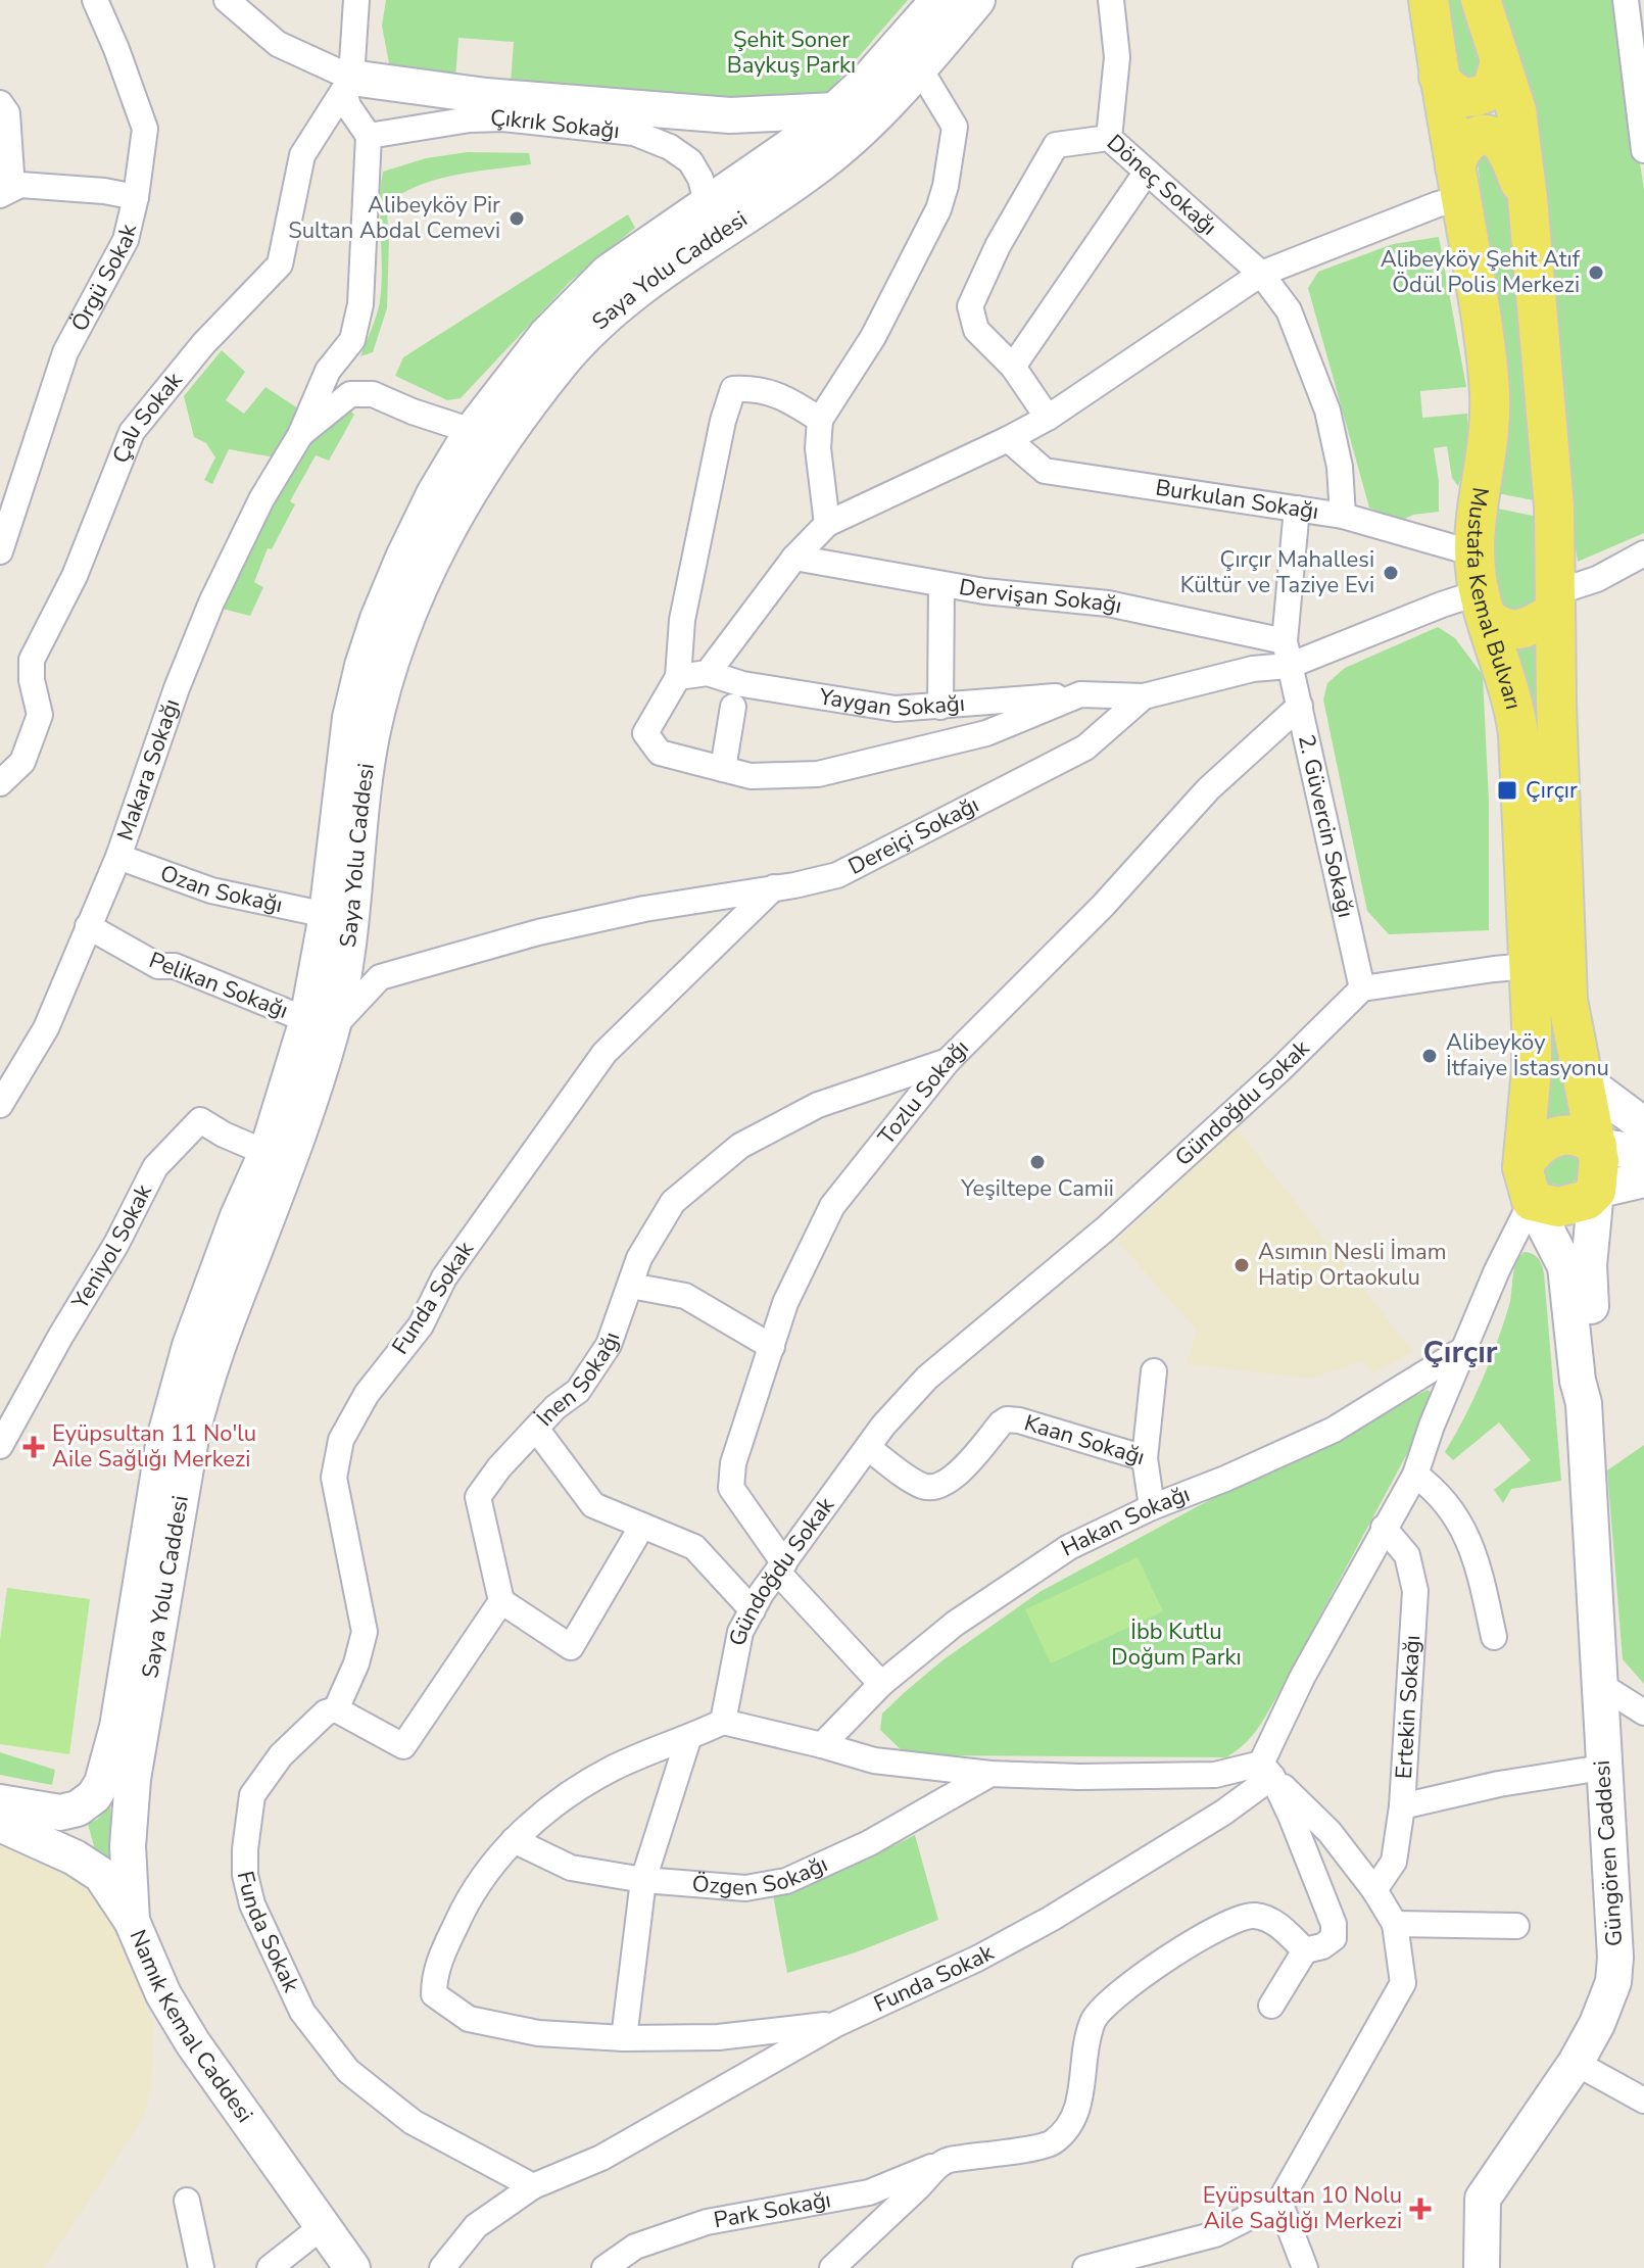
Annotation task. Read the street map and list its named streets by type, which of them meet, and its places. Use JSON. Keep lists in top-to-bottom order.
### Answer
{
  "streets": {
    "main road": [
      "Saya Yolu Caddesi",
      "Mustafa Kemal Bulvarı",
      "Güngören Caddesi",
      "Namık Kemal Caddesi"
    ],
    "street": [
      "Çıkrık Sokağı",
      "Döneç Sokağı",
      "Örgü Sokak",
      "Çalı Sokak",
      "Burkulan Sokağı",
      "Dervişan Sokağı",
      "Yaygan Sokağı",
      "Makara Sokağı",
      "2. Güvercin Sokağı",
      "Dereiçi Sokağı",
      "Ozan Sokağı",
      "Pelikan Sokağı",
      "Tozlu Sokağı",
      "Gündoğdu Sokak",
      "Yeniyol Sokak",
      "Funda Sokak",
      "İnen Sokağı",
      "Kaan Sokağı",
      "Hakan Sokağı",
      "Ertekin Sokağı",
      "Özgen Sokağı",
      "Park Sokağı"
    ]
  },
  "crossings": [
    ["Çıkrık Sokağı", "Saya Yolu Caddesi"],
    ["Döneç Sokağı", "Burkulan Sokağı"],
    ["Saya Yolu Caddesi", "Dereiçi Sokağı"],
    ["Saya Yolu Caddesi", "Ozan Sokağı"],
    ["Saya Yolu Caddesi", "Pelikan Sokağı"],
    ["Saya Yolu Caddesi", "Yeniyol Sokak"],
    ["Saya Yolu Caddesi", "Namık Kemal Caddesi"],
    ["Burkulan Sokağı", "Mustafa Kemal Bulvarı"],
    ["Dervişan Sokağı", "2. Güvercin Sokağı"],
    ["Dervişan Sokağı", "Dereiçi Sokağı"],
    ["Mustafa Kemal Bulvarı", "Dereiçi Sokağı"],
    ["Mustafa Kemal Bulvarı", "Güngören Caddesi"],
    ["Yaygan Sokağı", "Dereiçi Sokağı"],
    ["Makara Sokağı", "Ozan Sokağı"],
    ["Makara Sokağı", "Pelikan Sokağı"],
    ["2. Güvercin Sokağı", "Dereiçi Sokağı"],
    ["2. Güvercin Sokağı", "Tozlu Sokağı"],
    ["2. Güvercin Sokağı", "Gündoğdu Sokak"],
    ["Dereiçi Sokağı", "Pelikan Sokağı"],
    ["Dereiçi Sokağı", "Funda Sokak"],
    ["Tozlu Sokağı", "Gündoğdu Sokak"],
    ["Tozlu Sokağı", "İnen Sokağı"],
    ["Gündoğdu Sokak", "Kaan Sokağı"],
    ["Kaan Sokağı", "Hakan Sokağı"]
  ],
  "districts": ["Çırçır"],
  "parks": ["Şehit Soner Baykuş Parkı", "İbb Kutlu Doğum Parkı"],
  "places": {
    "other": [
      "Alibeyköy Pir Sultan Abdal Cemevi",
      "Alibeyköy Şehit Atıf Ödül Polis Merkezi",
      "Çırçır Mahallesi Kültür ve Taziye Evi",
      "Alibeyköy İtfaiye İstasyonu",
      "Yeşiltepe Camii",
      "Asımın Nesli İmam Hatip Ortaokulu"
    ],
    "transit": ["Çırçır"],
    "health": ["Eyüpsultan 11 No'lu Aile Sağlığı Merkezi", "Eyüpsultan 10 Nolu Aile Sağlığı Merkezi"]
  }
}
